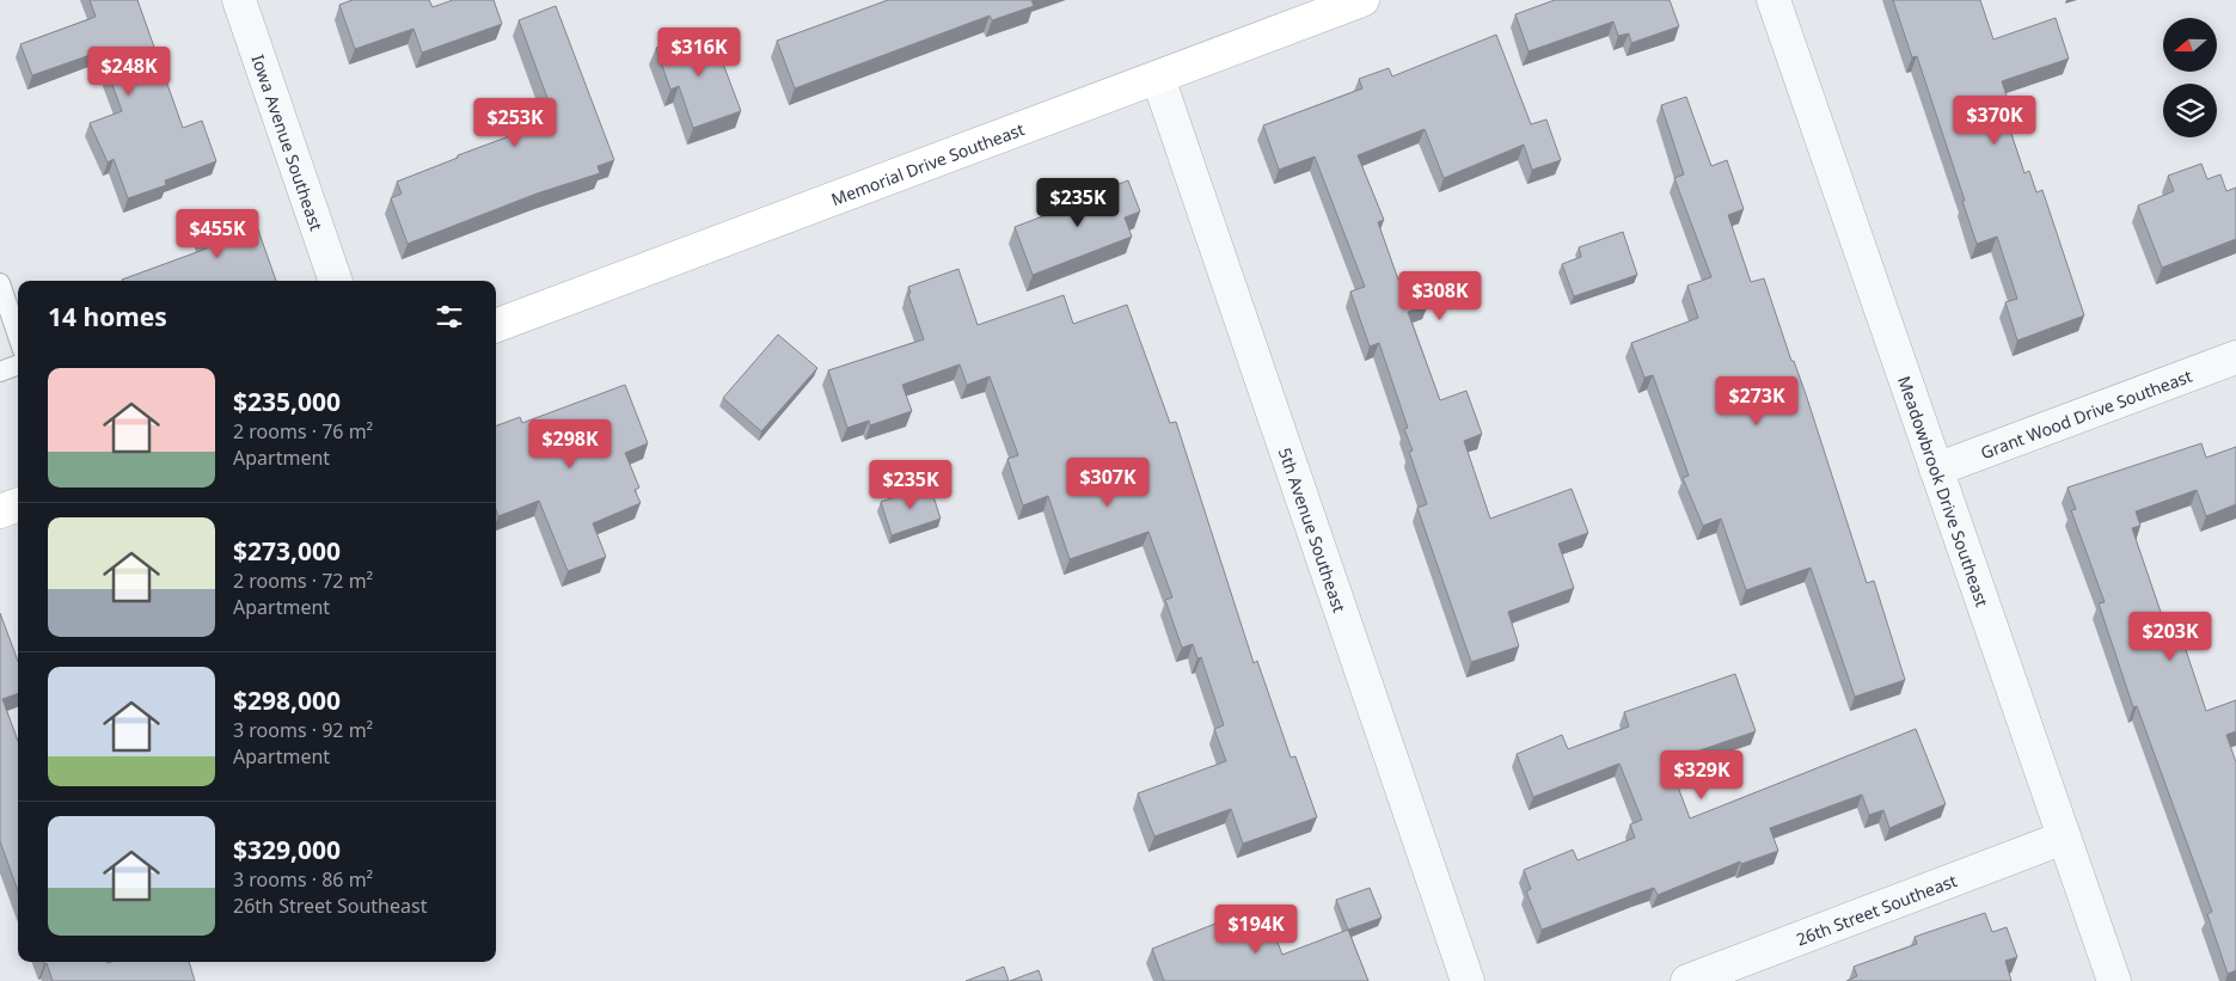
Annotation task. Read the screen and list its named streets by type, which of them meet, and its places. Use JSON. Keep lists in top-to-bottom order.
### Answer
{
  "streets": {
    "street": [
      "Iowa Avenue Southeast",
      "Memorial Drive Southeast",
      "Grant Wood Drive Southeast",
      "Meadowbrook Drive Southeast",
      "5th Avenue Southeast",
      "26th Street Southeast"
    ]
  },
  "crossings": [
    ["Memorial Drive Southeast", "5th Avenue Southeast"],
    ["Grant Wood Drive Southeast", "Meadowbrook Drive Southeast"],
    ["Meadowbrook Drive Southeast", "26th Street Southeast"]
  ],
  "north": "left",
  "page": {
    "price": [
      "$316K",
      "$248K",
      "$370K",
      "$253K",
      "$235K",
      "$455K",
      "$308K",
      "$273K",
      "$298K",
      "$307K",
      "$235K",
      "$203K",
      "$329K",
      "$194K"
    ],
    "heading": "14 homes",
    "list": [
      {
        "name": "$235,000",
        "note": "2 rooms · 76 m² · Apartment"
      },
      {
        "name": "$273,000",
        "note": "2 rooms · 72 m² · Apartment"
      },
      {
        "name": "$298,000",
        "note": "3 rooms · 92 m² · Apartment"
      },
      {
        "name": "$329,000",
        "note": "3 rooms · 86 m² · 26th Street Southeast"
      }
    ]
  }
}
